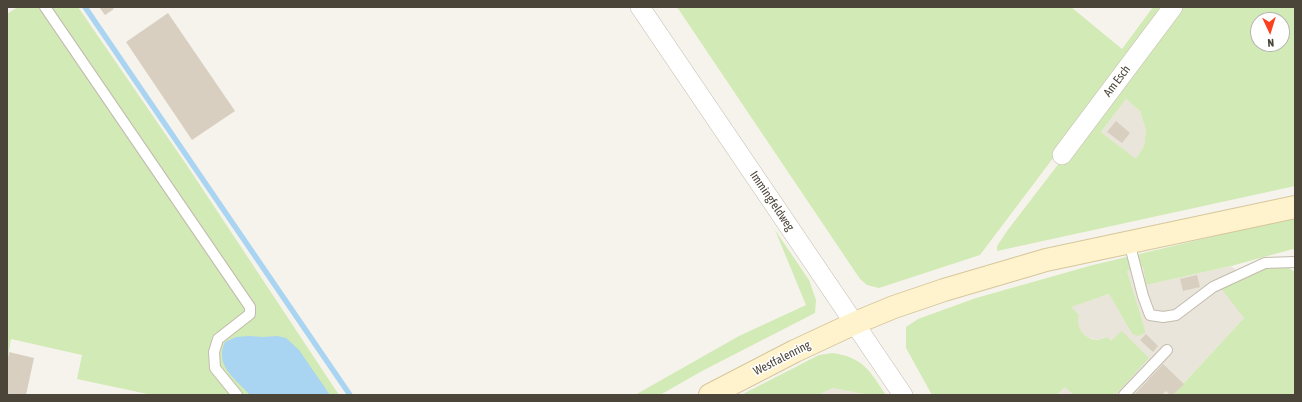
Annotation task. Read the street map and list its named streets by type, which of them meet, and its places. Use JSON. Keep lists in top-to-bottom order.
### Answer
{
  "streets": {
    "street": ["Am Esch", "Immingfeldweg", "Westfalenring"]
  },
  "crossings": [
    ["Immingfeldweg", "Westfalenring"]
  ],
  "north": "bottom"
}
